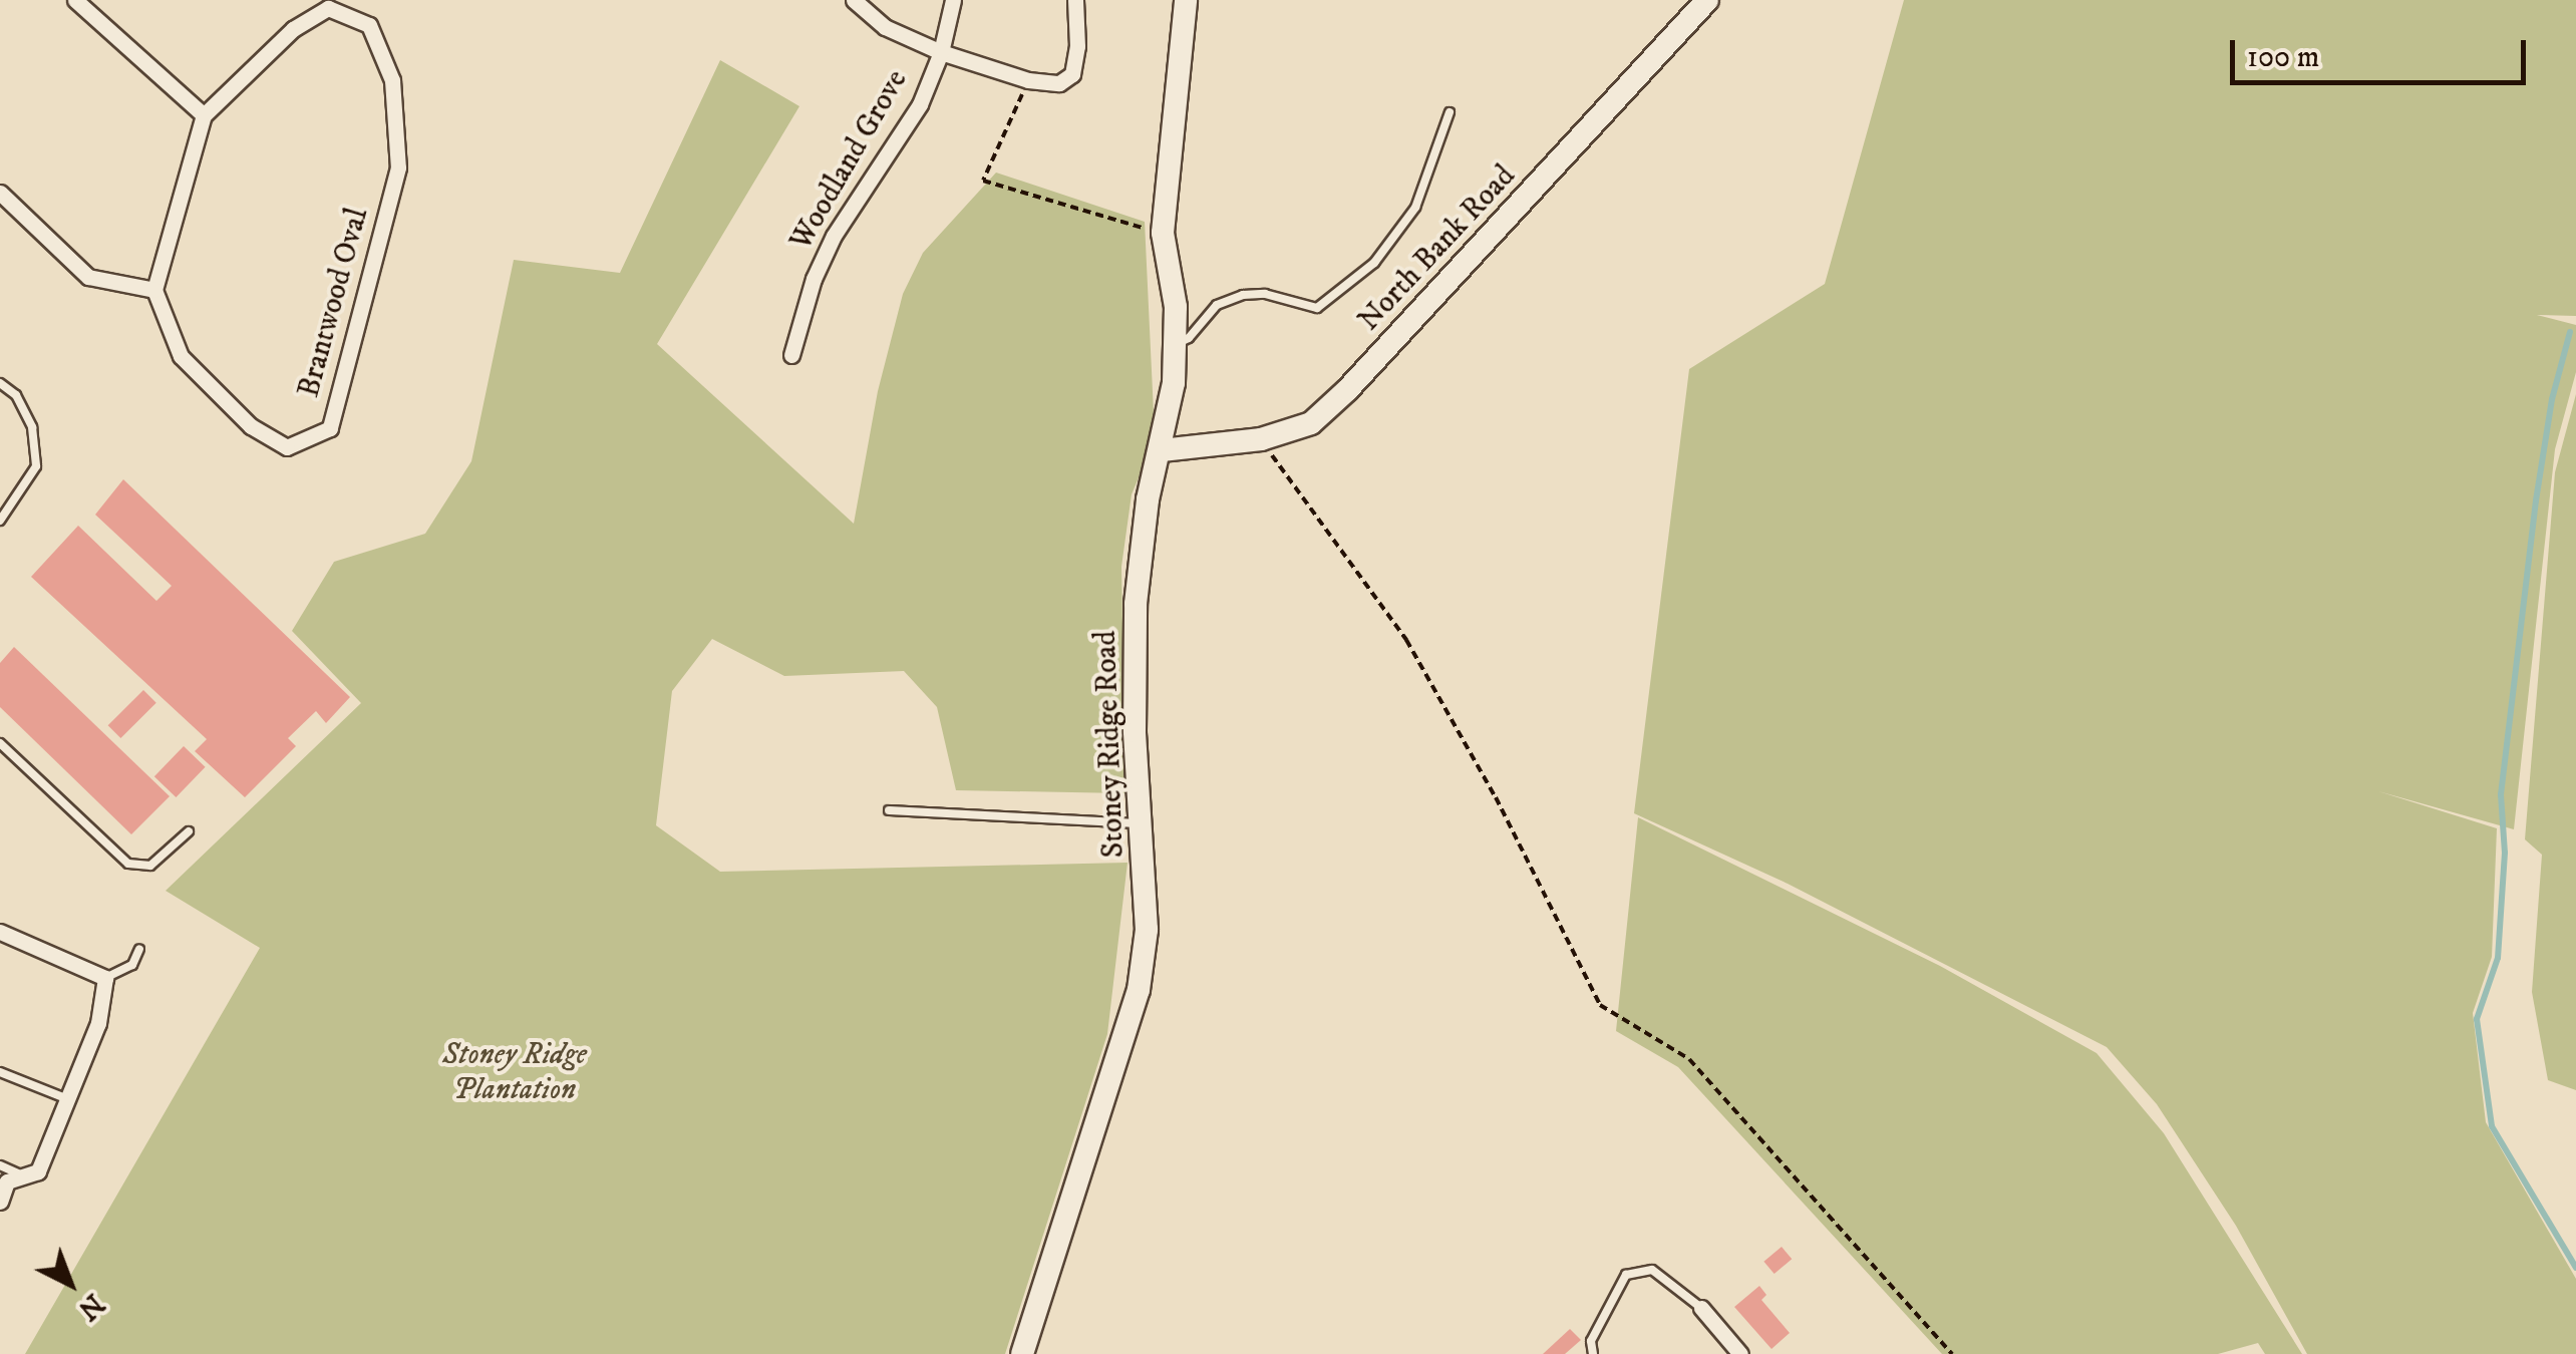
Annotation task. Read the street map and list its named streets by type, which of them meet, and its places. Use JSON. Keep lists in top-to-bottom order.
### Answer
{
  "streets": {
    "street": [
      "Woodland Grove",
      "North Bank Road",
      "Brantwood Oval",
      "Stoney Ridge Road"
    ]
  },
  "crossings": [
    ["North Bank Road", "Stoney Ridge Road"]
  ],
  "parks": ["Stoney Ridge Plantation"],
  "scale_bar": "100 m",
  "north": "bottom right"
}
